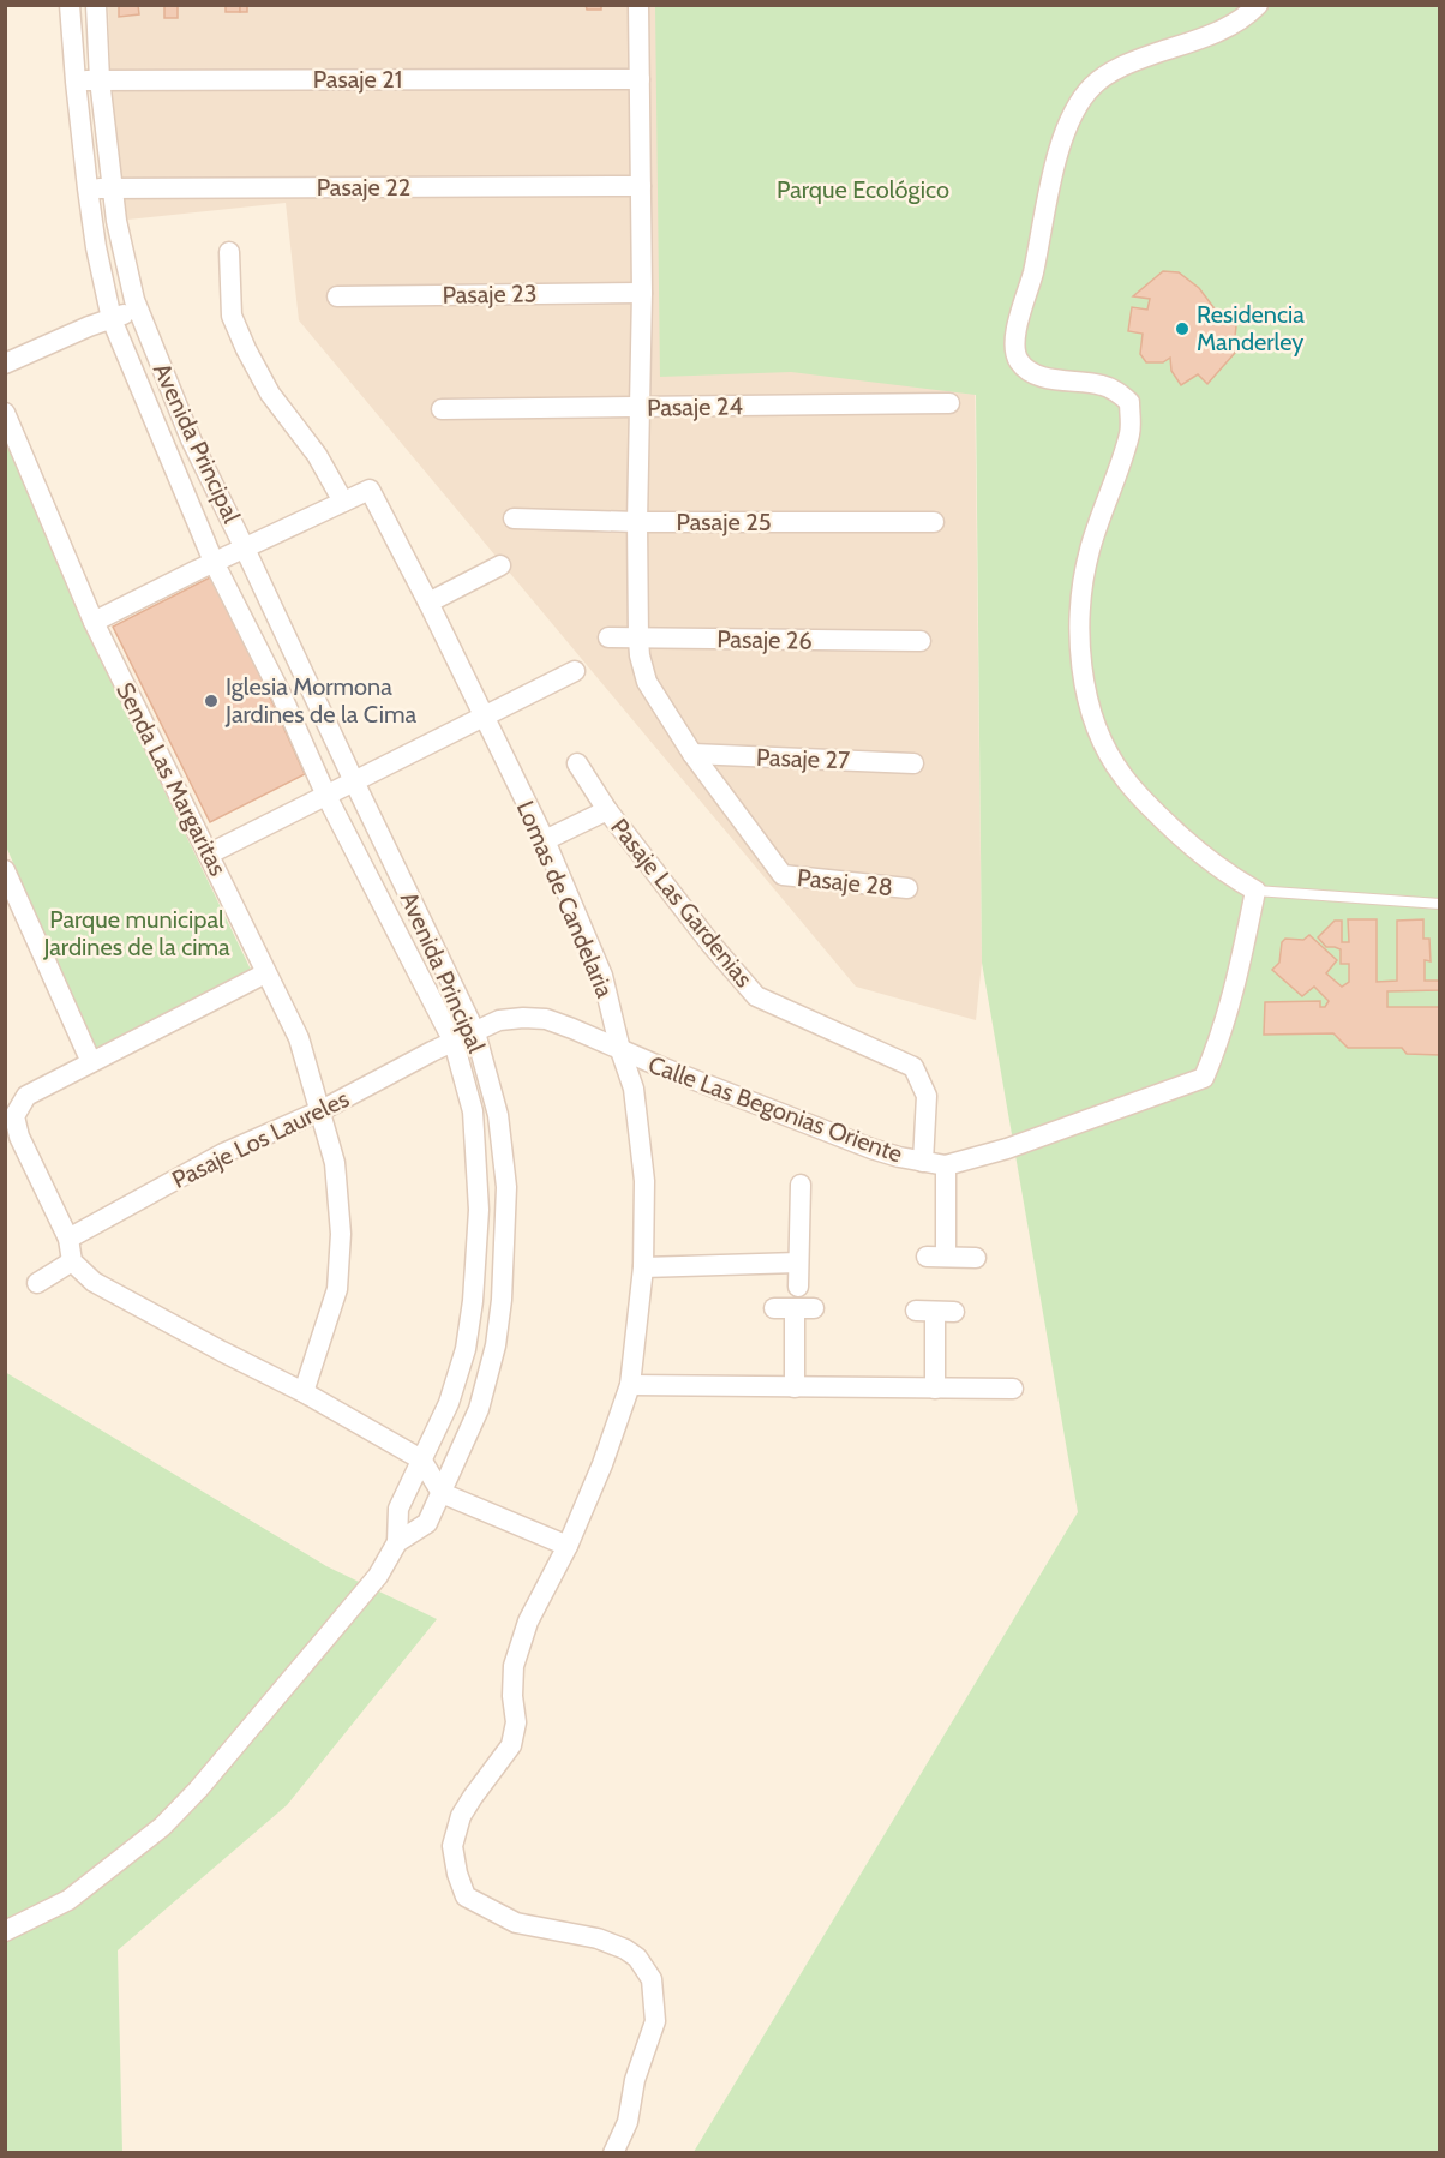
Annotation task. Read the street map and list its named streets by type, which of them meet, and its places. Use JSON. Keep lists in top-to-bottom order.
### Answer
{
  "streets": {
    "street": [
      "Pasaje 21",
      "Pasaje 22",
      "Pasaje 23",
      "Pasaje 24",
      "Avenida Principal",
      "Pasaje 25",
      "Pasaje 26",
      "Pasaje 27",
      "Senda Las Margaritas",
      "Pasaje 28",
      "Lomas de Candelaria",
      "Pasaje Las Gardenias",
      "Calle Las Begonias Oriente",
      "Pasaje Los Laureles"
    ]
  },
  "crossings": [
    ["Pasaje 21", "Avenida Principal"],
    ["Pasaje 22", "Avenida Principal"],
    ["Avenida Principal", "Lomas de Candelaria"],
    ["Avenida Principal", "Calle Las Begonias Oriente"],
    ["Avenida Principal", "Pasaje Los Laureles"],
    ["Pasaje 27", "Pasaje 28"],
    ["Senda Las Margaritas", "Lomas de Candelaria"],
    ["Senda Las Margaritas", "Pasaje Los Laureles"],
    ["Lomas de Candelaria", "Calle Las Begonias Oriente"],
    ["Pasaje Las Gardenias", "Calle Las Begonias Oriente"],
    ["Calle Las Begonias Oriente", "Pasaje Los Laureles"]
  ],
  "parks": ["Parque Ecológico", "Parque municipal Jardines de la cima"],
  "places": ["Residencia Manderley", "Iglesia Mormona Jardines de la Cima"]
}
